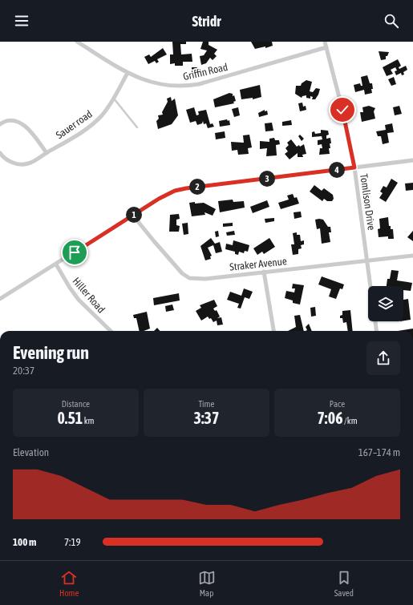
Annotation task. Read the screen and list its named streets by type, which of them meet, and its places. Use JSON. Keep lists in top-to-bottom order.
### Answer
{
  "streets": {
    "street": [
      "Griffin Road",
      "Sauer road",
      "Tomlison Drive",
      "Straker Avenue",
      "Hiller Road"
    ]
  },
  "crossings": [
    ["Griffin Road", "Sauer road"],
    ["Griffin Road", "Tomlison Drive"],
    ["Tomlison Drive", "Straker Avenue"]
  ],
  "page": {
    "header": "Stridr",
    "pins": [
      "4",
      "3",
      "2",
      "1"
    ],
    "heading": ["Evening run", "20:37"],
    "stats": [
      ["Distance", "0.51 km"],
      ["Time", "3:37"],
      ["Pace", "7:06 /km"]
    ],
    "chart": ["Elevation", "167–174 m"],
    "list": [
      {
        "name": "100 m",
        "note": "7:19"
      }
    ],
    "tabs": ["Home", "Map", "Saved"]
  }
}
